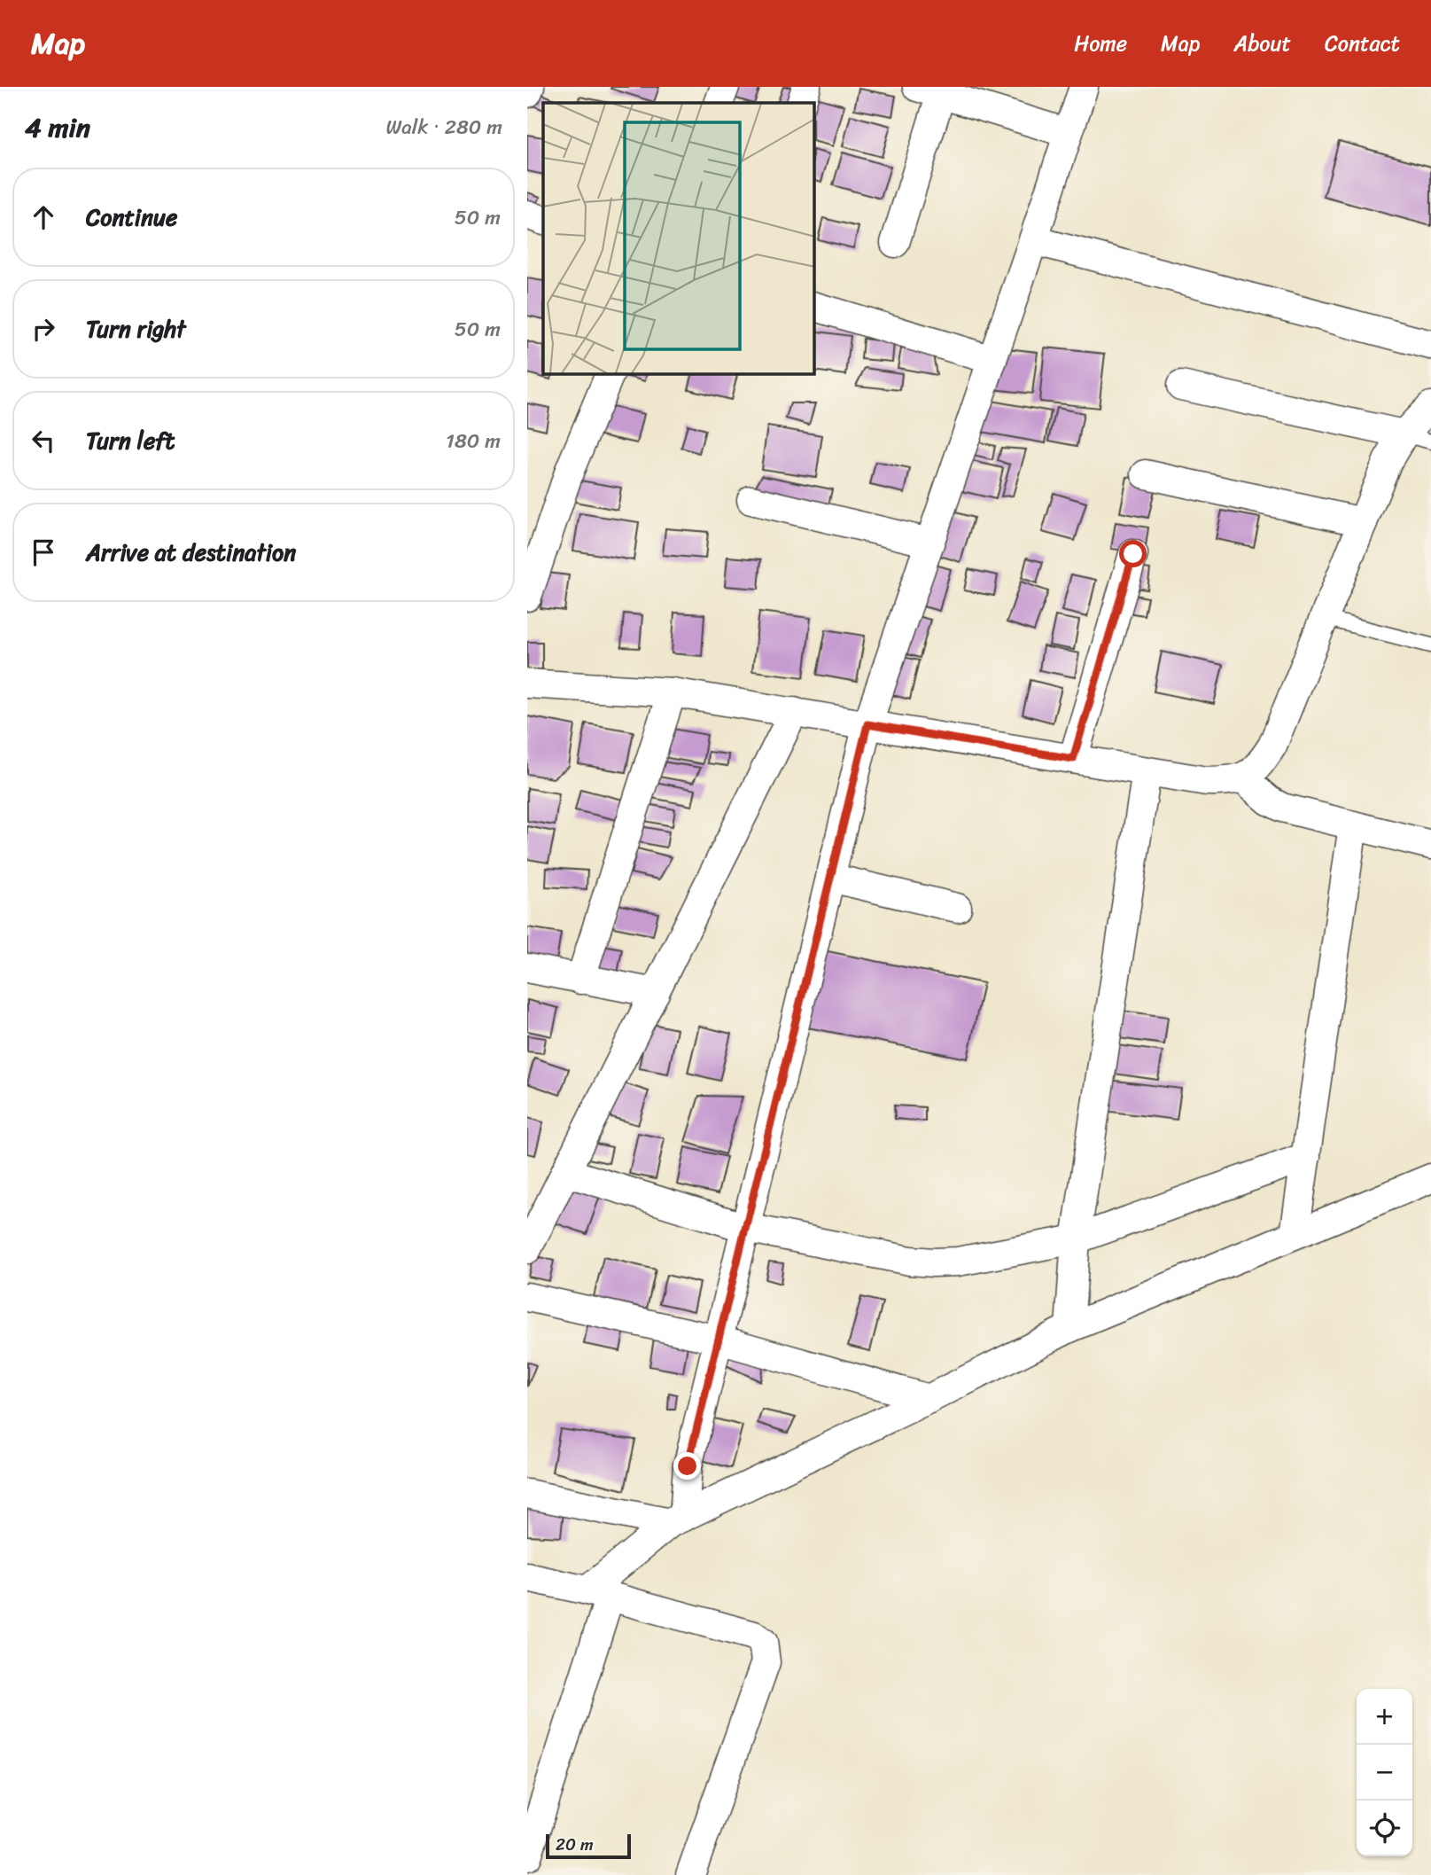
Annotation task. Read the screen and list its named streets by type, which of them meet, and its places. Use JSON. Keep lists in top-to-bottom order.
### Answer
{
  "scale_bar": "20 m",
  "page": {
    "header": "Map",
    "nav": [
      "Home",
      "Map",
      "About",
      "Contact"
    ],
    "heading": ["4 min", "Walk · 280 m"],
    "list": [
      ["Continue", "50 m"],
      ["Turn right", "50 m"],
      ["Turn left", "180 m"],
      "Arrive at destination"
    ],
    "map_buttons": ["+", "−"],
    "scale": "20 m"
  }
}
